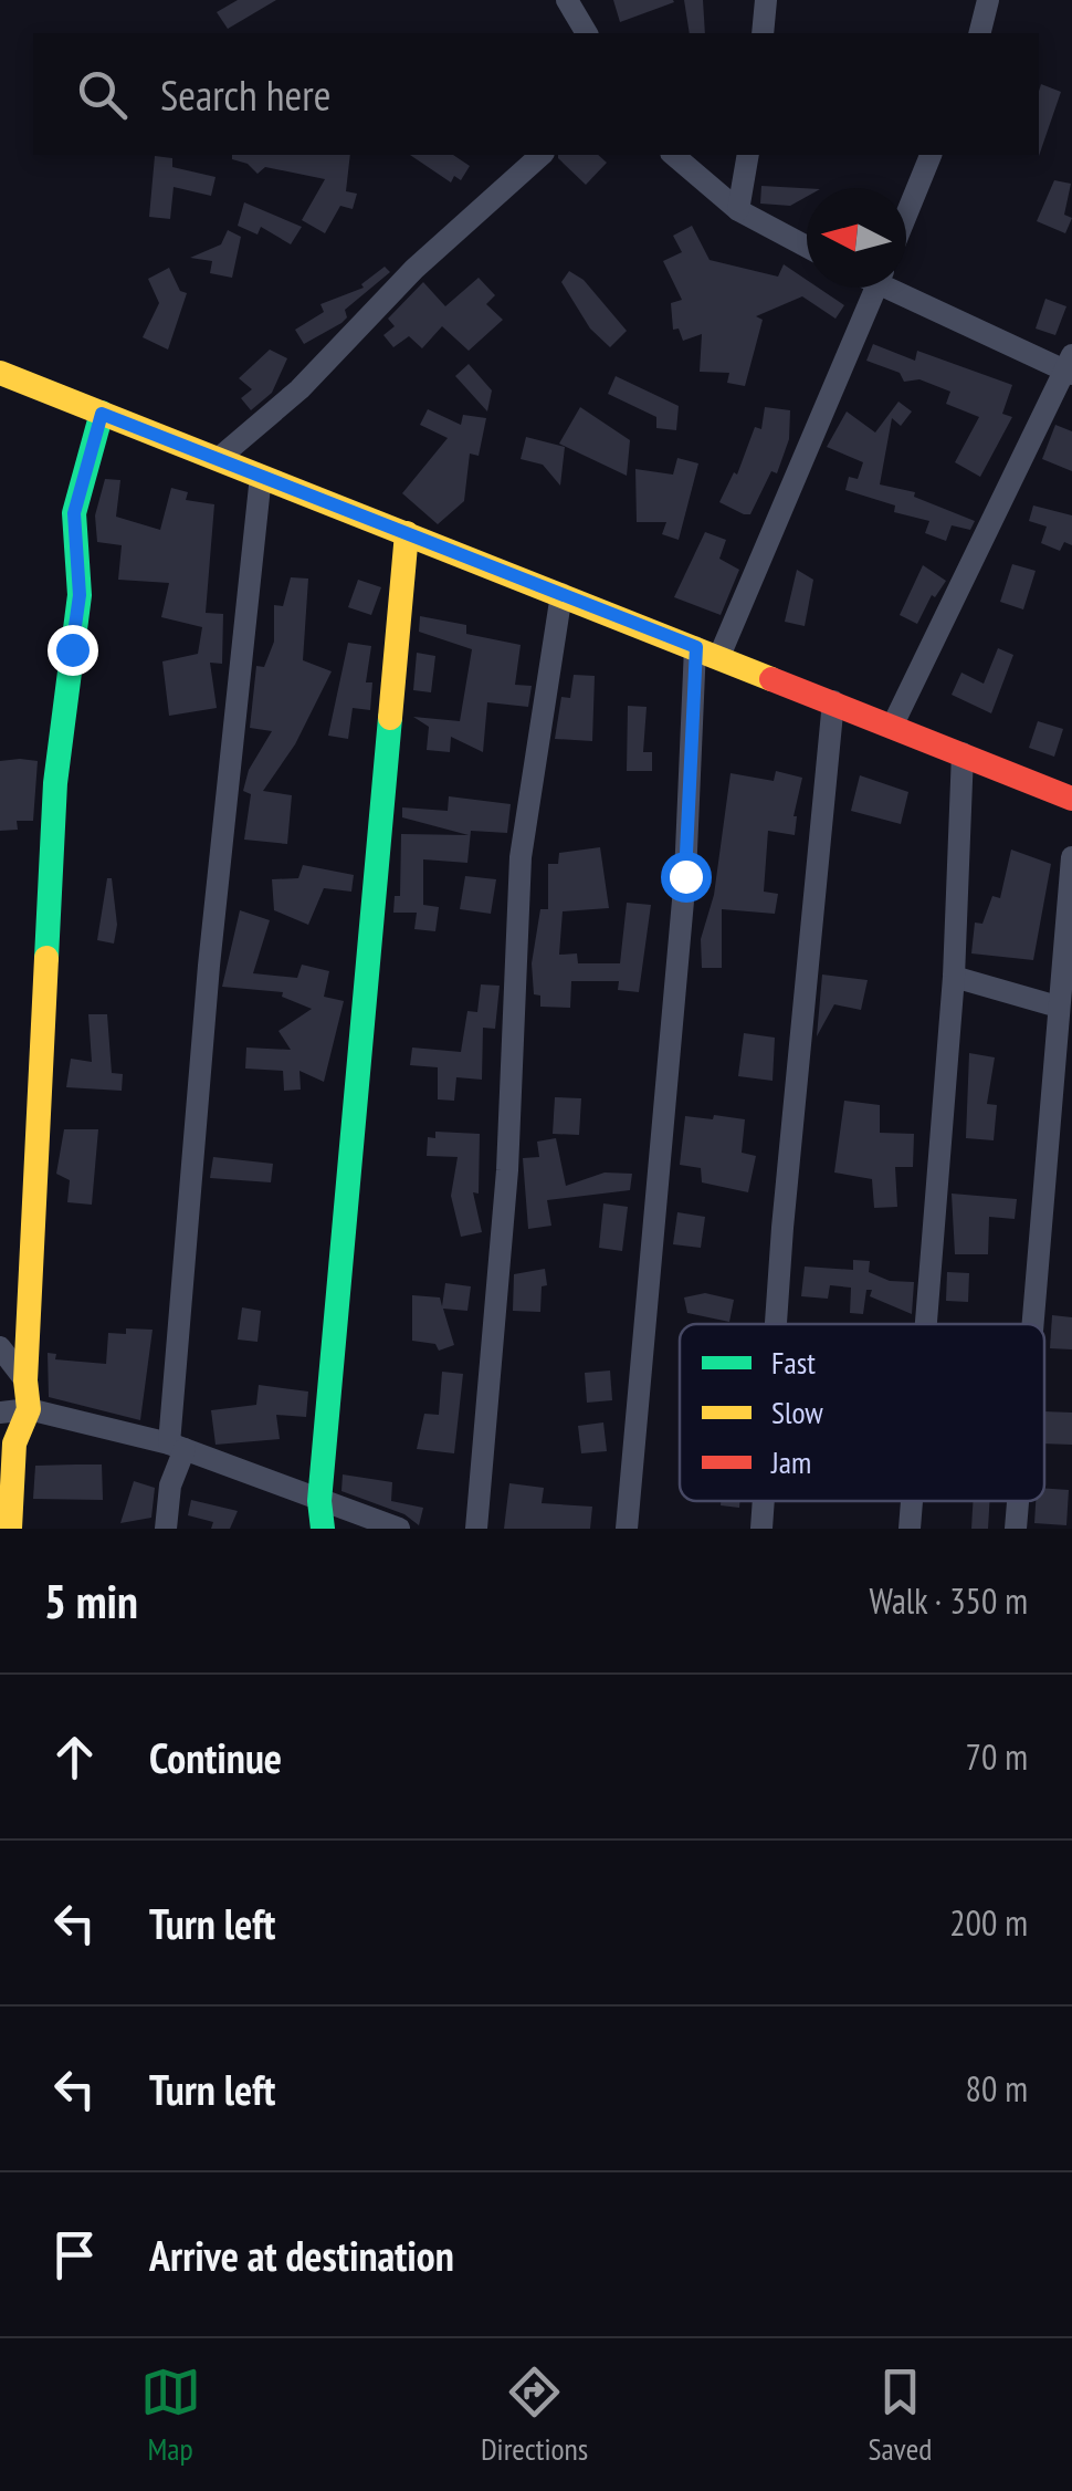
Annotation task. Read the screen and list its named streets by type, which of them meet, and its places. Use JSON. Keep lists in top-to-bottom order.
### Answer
{
  "legend": ["Fast", "Slow", "Jam"],
  "north": "left",
  "page": {
    "search": "Search here",
    "heading": ["5 min", "Walk · 350 m"],
    "list": [
      ["Continue", "70 m"],
      ["Turn left", "200 m"],
      ["Turn left", "80 m"],
      "Arrive at destination"
    ],
    "nav": ["Map", "Directions", "Saved"]
  }
}
